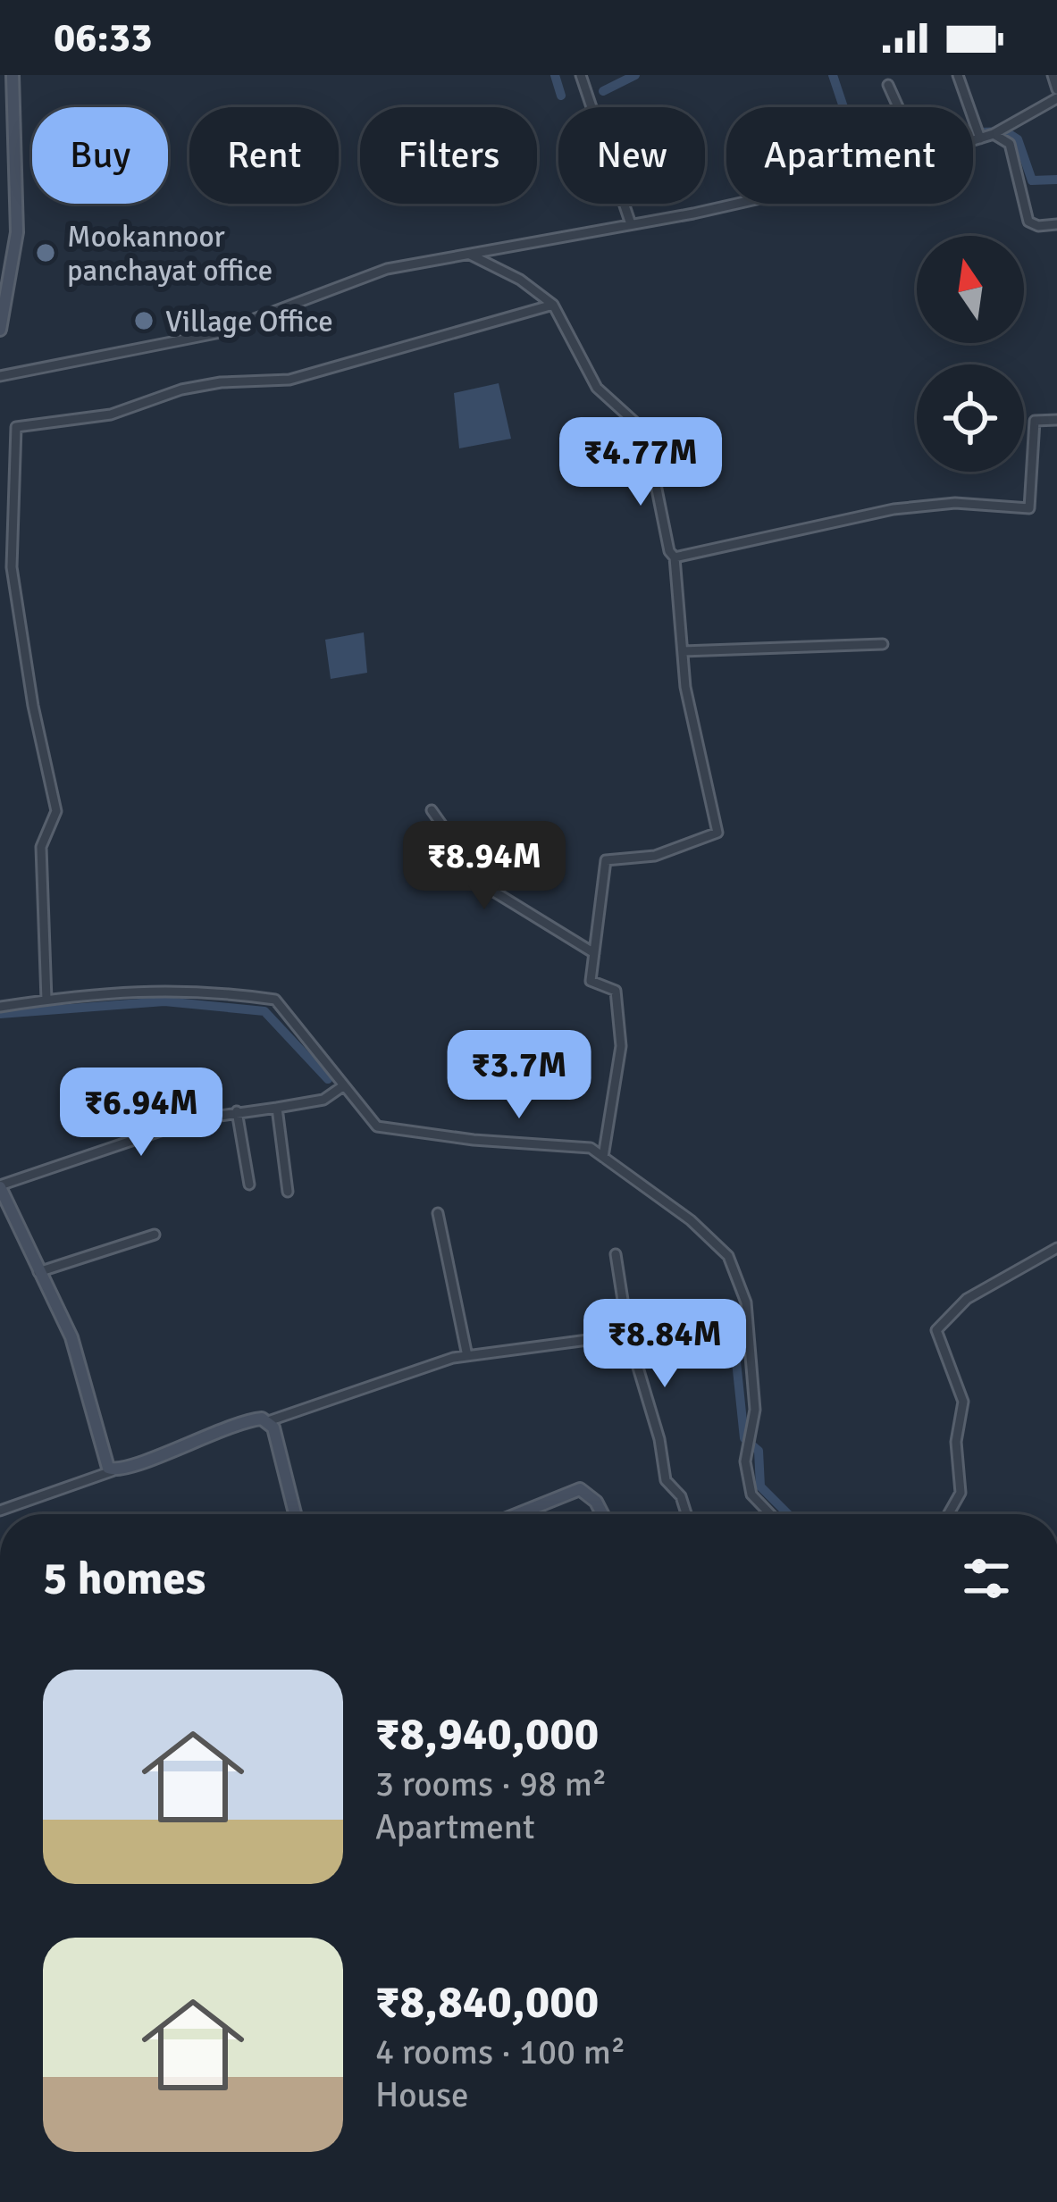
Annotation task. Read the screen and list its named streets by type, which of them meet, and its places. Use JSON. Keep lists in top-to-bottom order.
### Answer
{
  "places": ["Mookannoor panchayat office", "Village Office"],
  "north": "top",
  "page": {
    "status": "06:33",
    "chip": [
      "Buy",
      "Rent",
      "Filters",
      "New",
      "Apartment"
    ],
    "price": [
      "₹4.77M",
      "₹8.94M",
      "₹3.7M",
      "₹6.94M",
      "₹8.84M"
    ],
    "heading": "5 homes",
    "list": [
      {
        "name": "₹8,940,000",
        "note": "3 rooms · 98 m² · Apartment"
      },
      {
        "name": "₹8,840,000",
        "note": "4 rooms · 100 m² · House"
      }
    ]
  }
}
